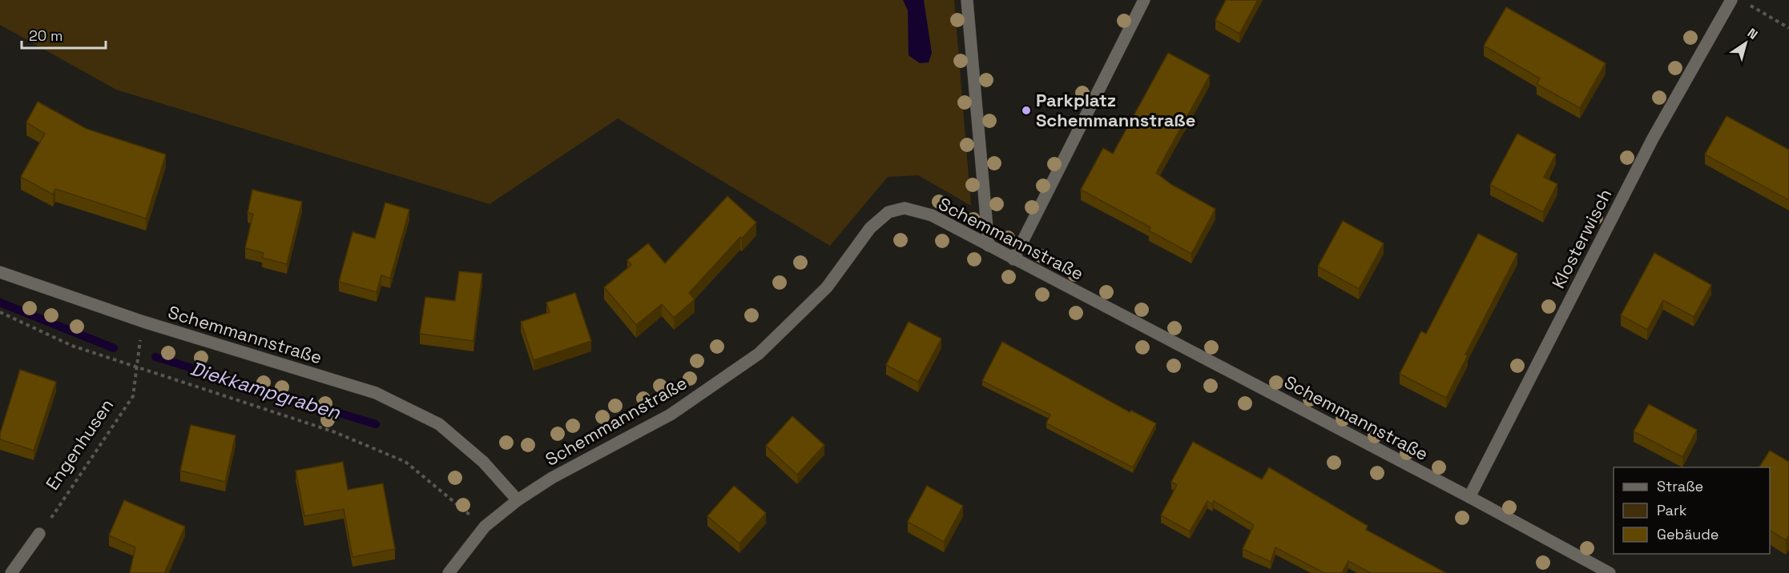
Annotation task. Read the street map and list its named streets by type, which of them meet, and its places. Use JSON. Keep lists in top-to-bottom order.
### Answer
{
  "streets": {
    "street": ["Schemmannstraße", "Klosterwisch"],
    "path": ["Engenhusen"]
  },
  "crossings": [
    ["Schemmannstraße", "Klosterwisch"],
    ["Schemmannstraße", "Engenhusen"]
  ],
  "water": ["Diekkampgraben"],
  "places": ["Parkplatz Schemmannstraße"],
  "legend": ["Straße", "Park", "Gebäude"],
  "scale_bar": "20 m",
  "north": "top right"
}
